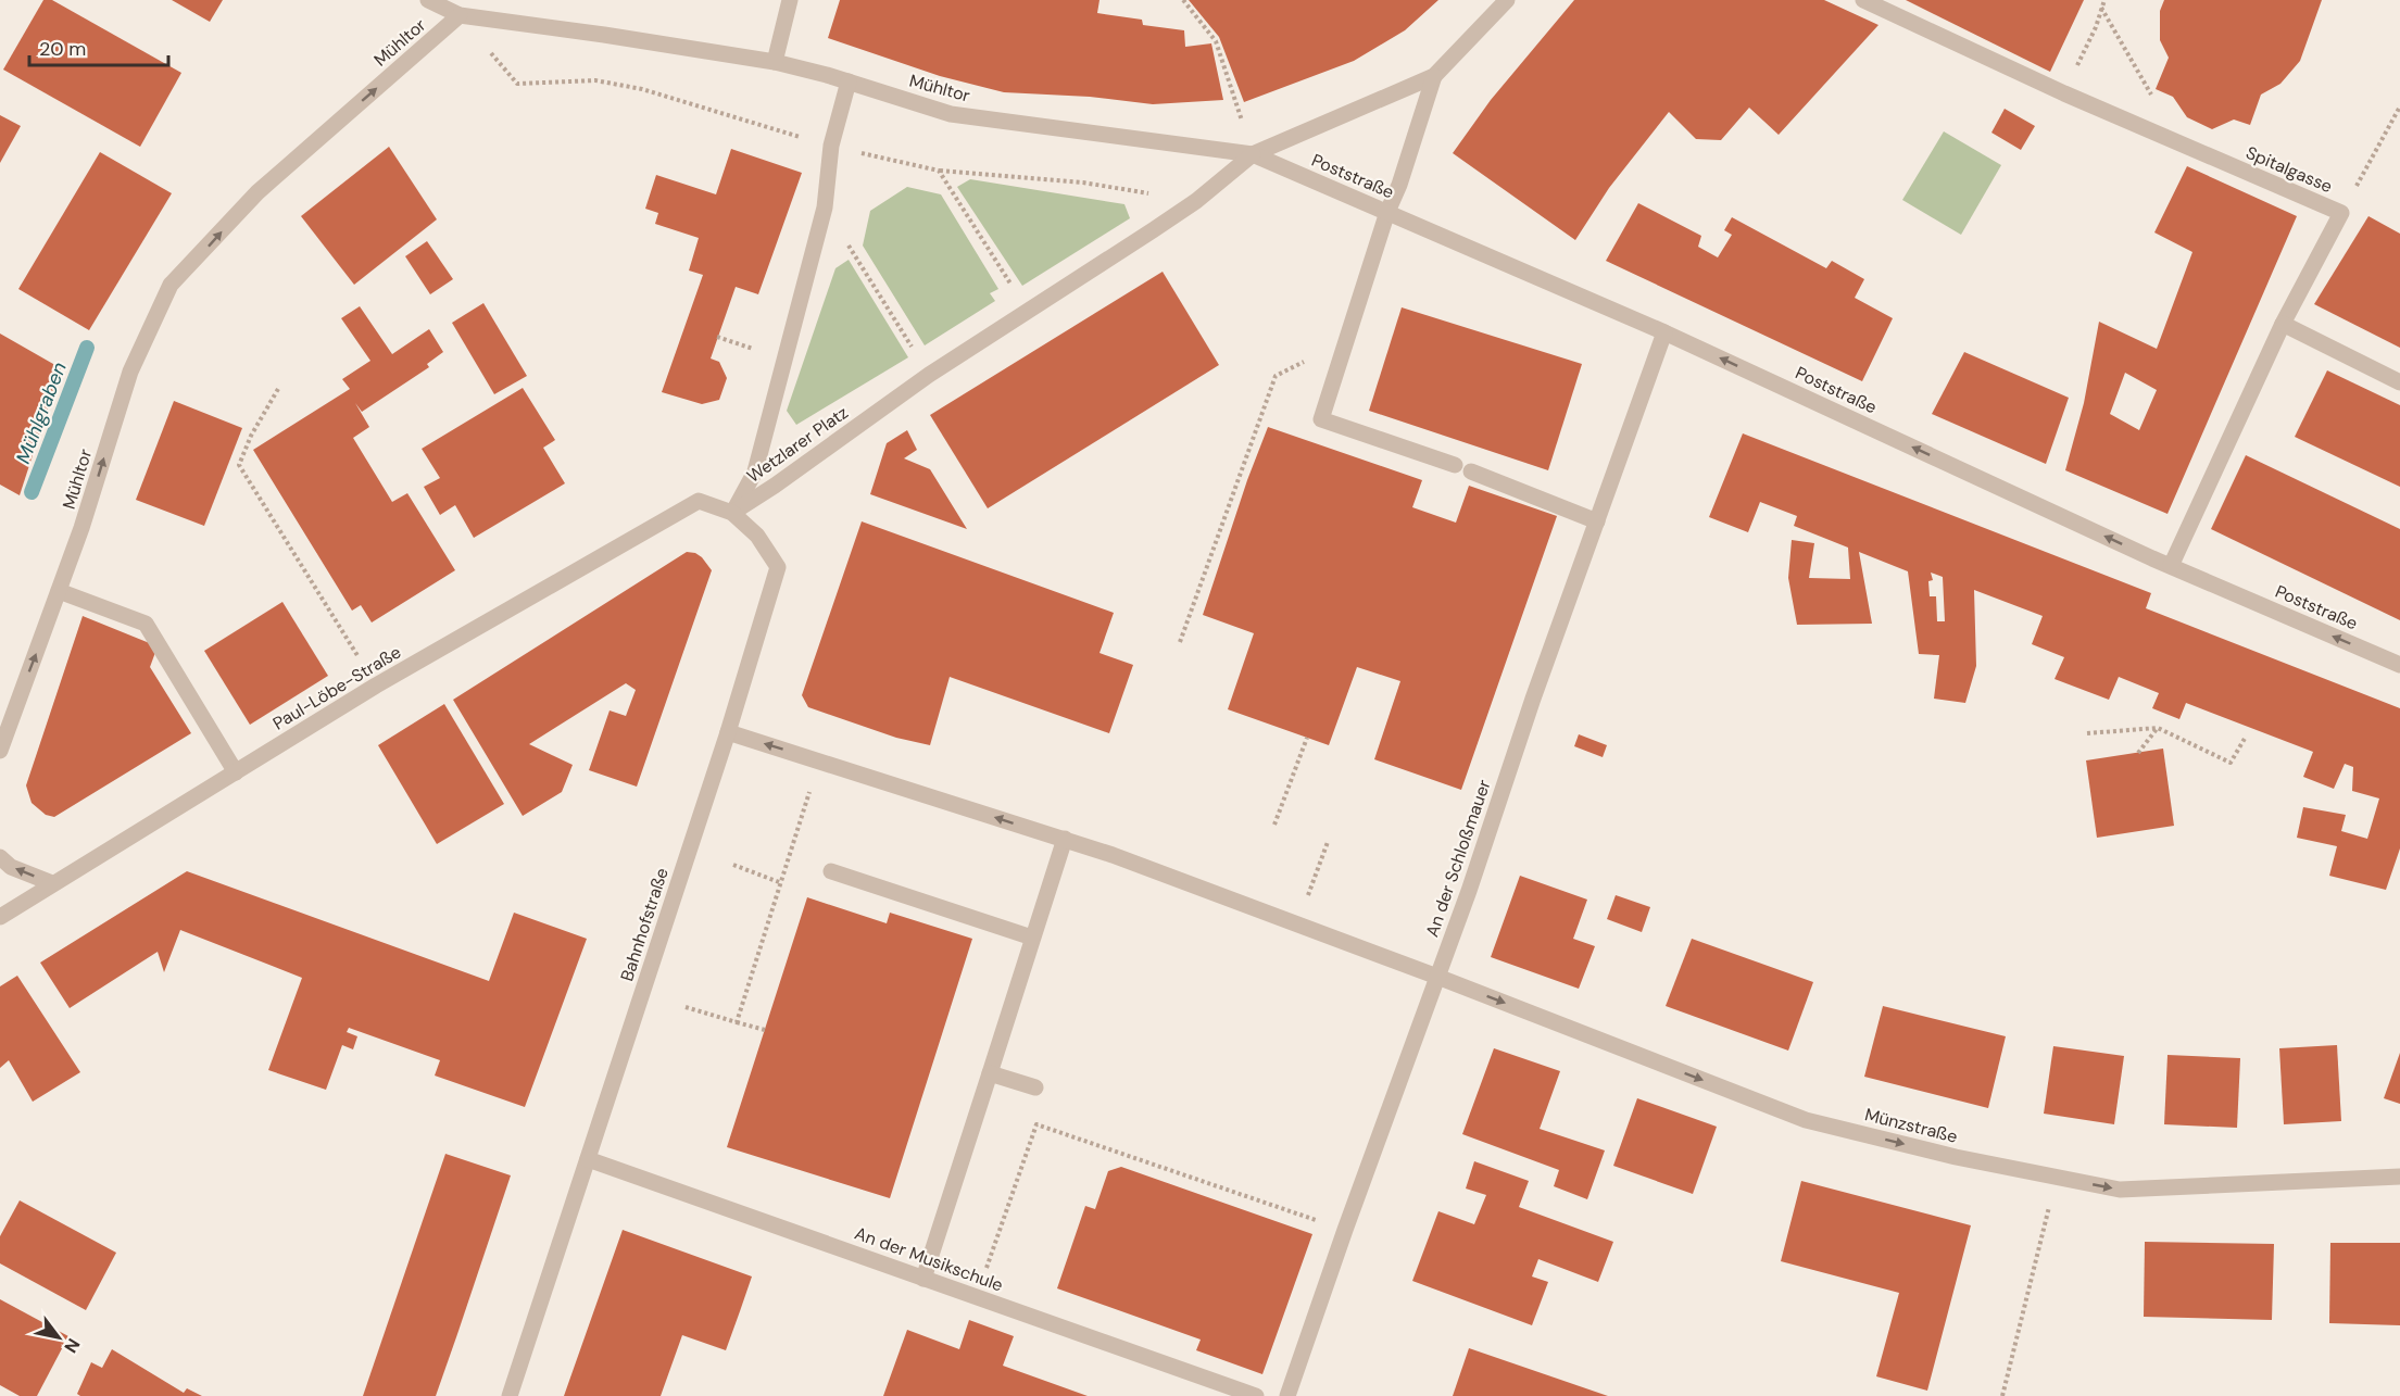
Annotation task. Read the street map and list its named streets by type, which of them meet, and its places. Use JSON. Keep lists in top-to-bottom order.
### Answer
{
  "streets": {
    "street": [
      "Mühltor",
      "Spitalgasse",
      "Poststraße",
      "Wetzlarer Platz",
      "Paul-Löbe-Straße",
      "An der Schloßmauer",
      "Bahnhofstraße",
      "Münzstraße",
      "An der Musikschule"
    ]
  },
  "crossings": [
    ["Mühltor", "Poststraße"],
    ["Mühltor", "Wetzlarer Platz"],
    ["Spitalgasse", "Poststraße"],
    ["Poststraße", "Wetzlarer Platz"],
    ["Poststraße", "An der Schloßmauer"],
    ["Wetzlarer Platz", "Bahnhofstraße"],
    ["Paul-Löbe-Straße", "Bahnhofstraße"],
    ["An der Schloßmauer", "Münzstraße"],
    ["Bahnhofstraße", "Münzstraße"],
    ["Bahnhofstraße", "An der Musikschule"]
  ],
  "one_way": ["Mühltor", "Poststraße"],
  "water": ["Mühlgraben"],
  "scale_bar": "20 m",
  "north": "bottom right"
}
